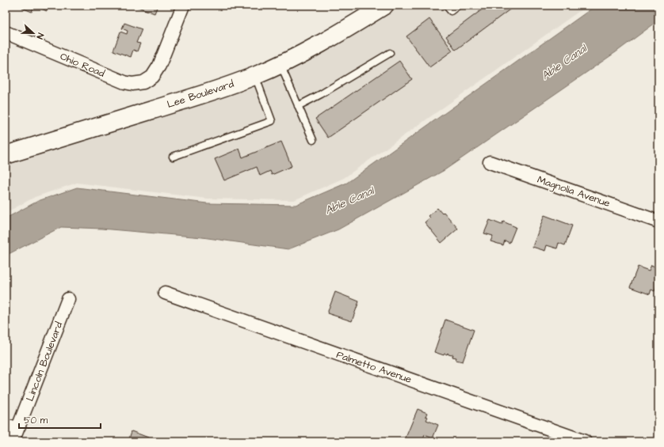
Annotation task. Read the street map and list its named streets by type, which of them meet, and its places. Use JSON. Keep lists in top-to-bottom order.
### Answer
{
  "streets": {
    "main road": ["Lee Boulevard"],
    "street": [
      "Ohio Road",
      "Magnolia Avenue",
      "Lincoln Boulevard",
      "Palmetto Avenue"
    ]
  },
  "water": ["Able Canal"],
  "scale_bar": "50 m",
  "north": "right"
}
